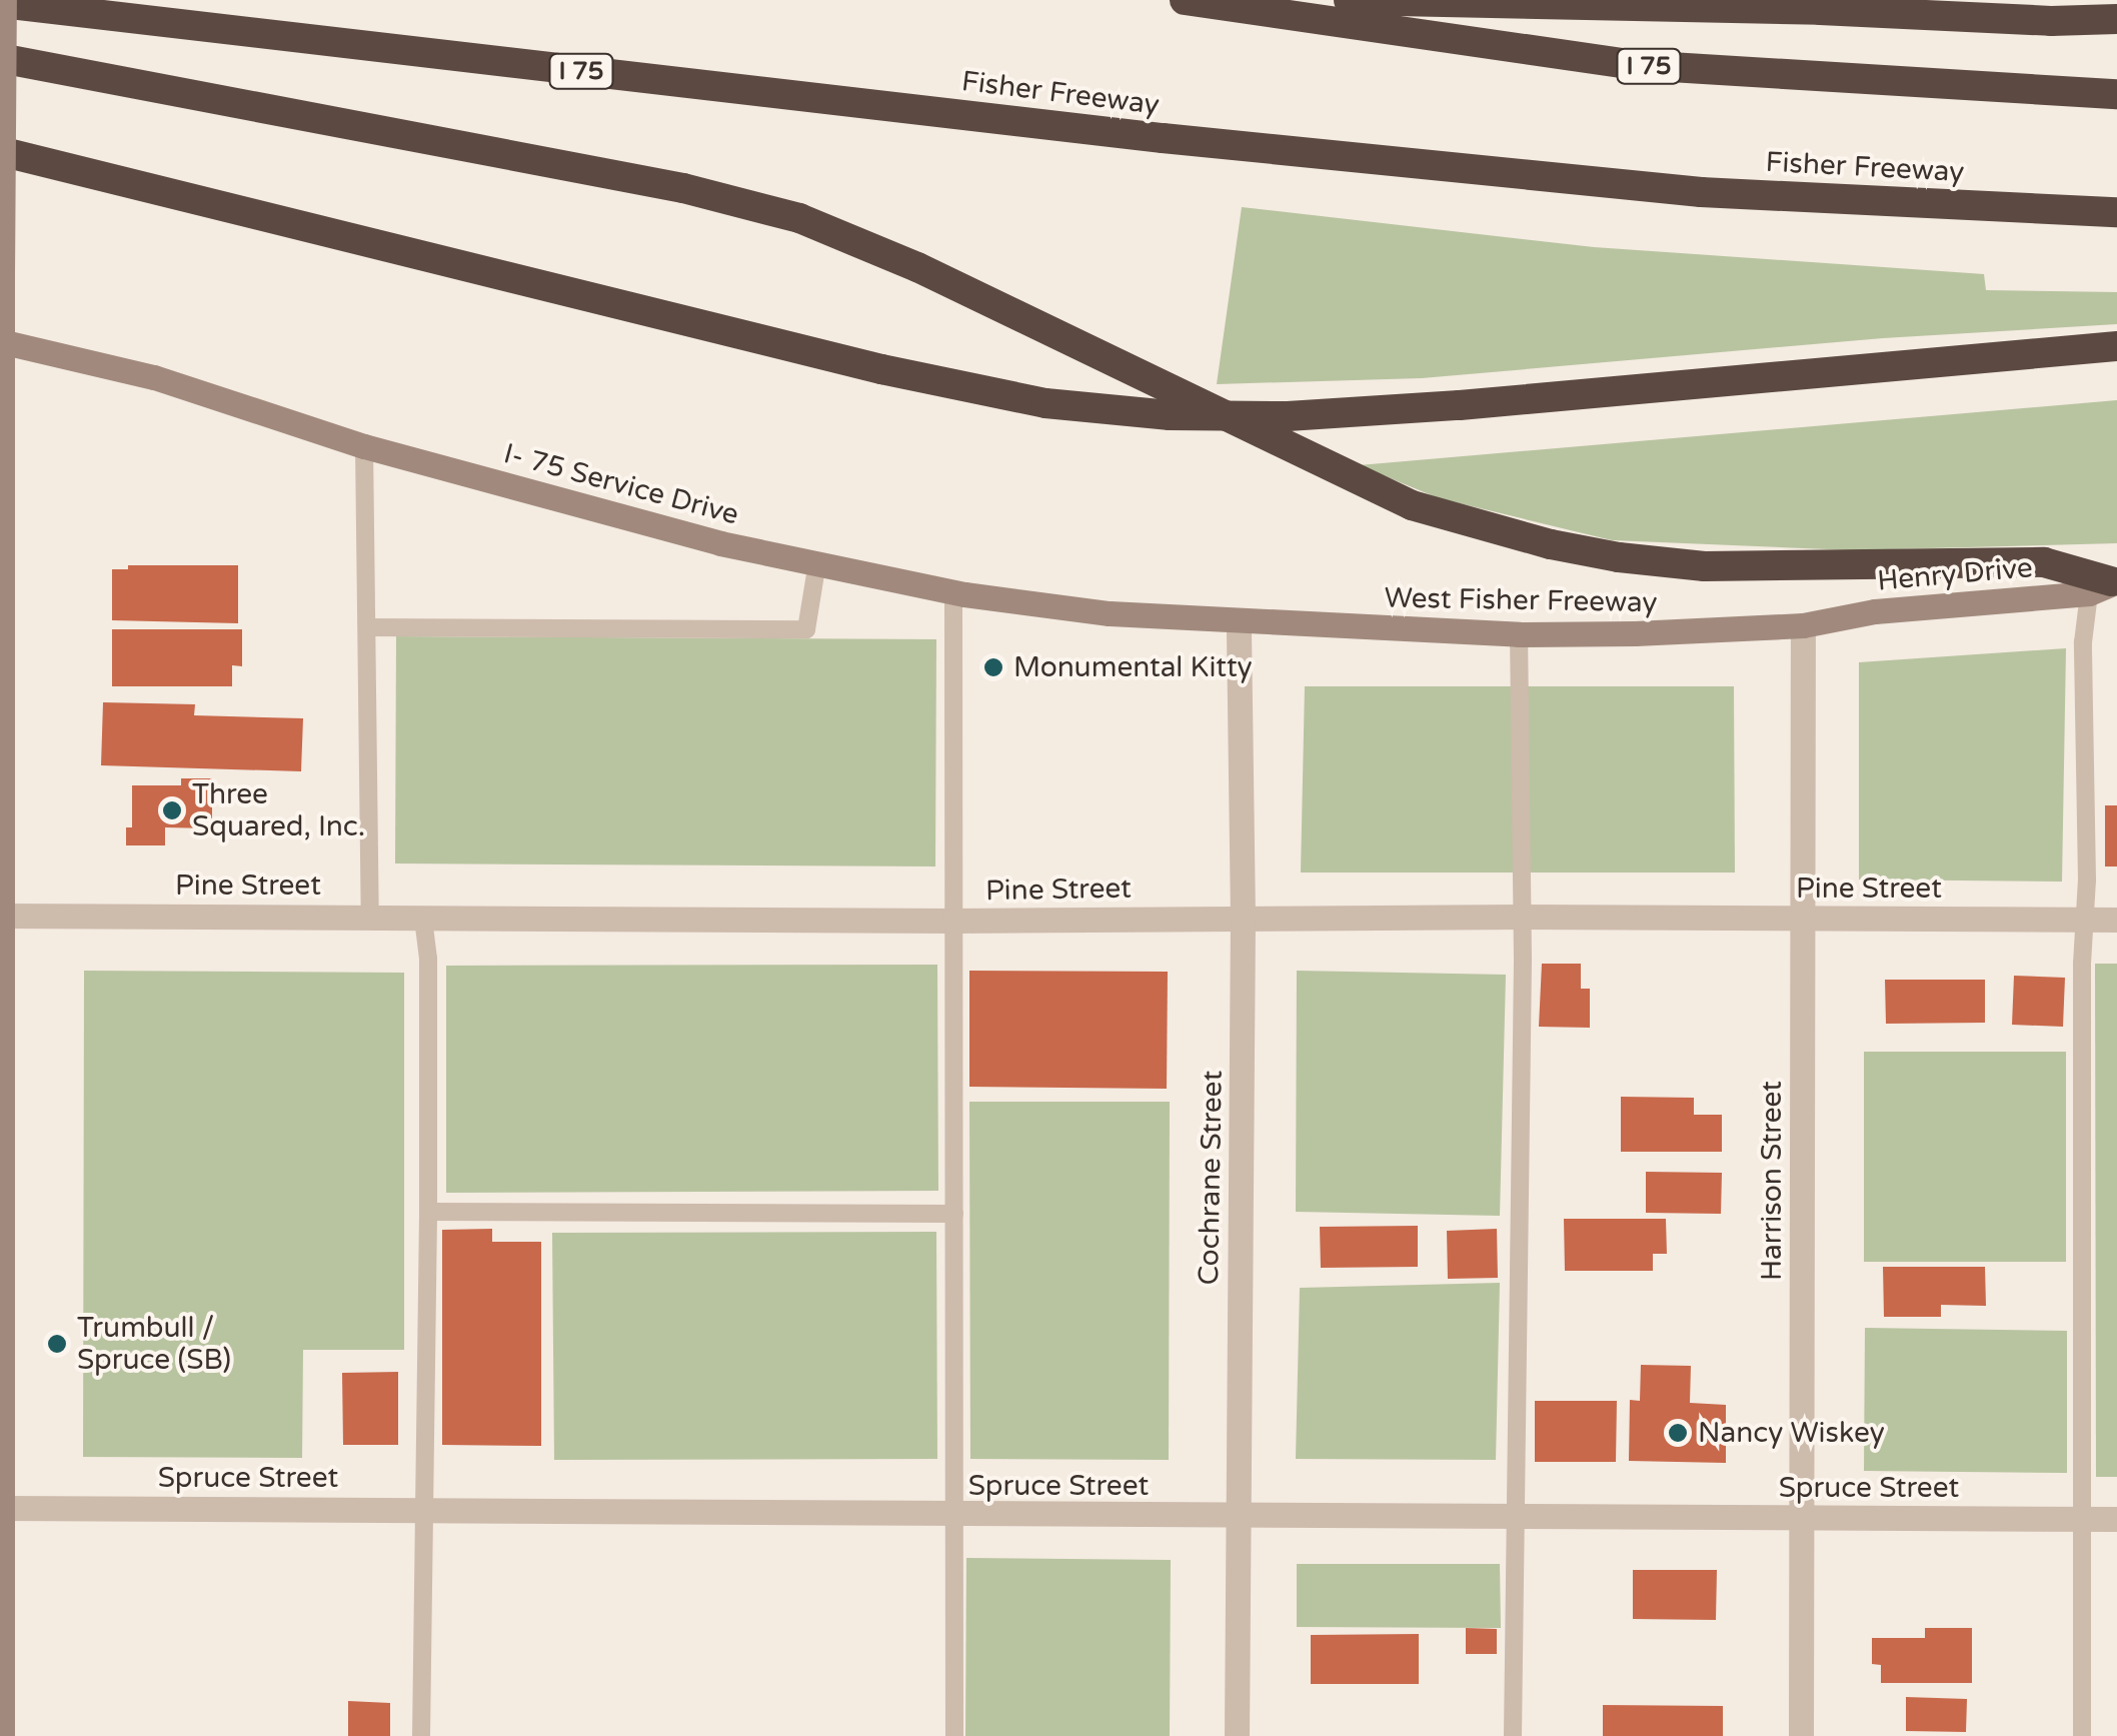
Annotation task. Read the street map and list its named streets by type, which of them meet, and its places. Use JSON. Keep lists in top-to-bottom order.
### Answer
{
  "streets": {
    "highway": ["I 75", "Fisher Freeway"],
    "street": [
      "I- 75 Service Drive",
      "Henry Drive",
      "West Fisher Freeway",
      "Pine Street",
      "Cochrane Street",
      "Harrison Street",
      "Spruce Street"
    ]
  },
  "crossings": [
    ["I- 75 Service Drive", "West Fisher Freeway"],
    ["I- 75 Service Drive", "Cochrane Street"],
    ["Henry Drive", "West Fisher Freeway"],
    ["Henry Drive", "Harrison Street"],
    ["West Fisher Freeway", "Cochrane Street"],
    ["West Fisher Freeway", "Harrison Street"],
    ["Pine Street", "Cochrane Street"],
    ["Pine Street", "Harrison Street"],
    ["Cochrane Street", "Spruce Street"],
    ["Harrison Street", "Spruce Street"]
  ],
  "places": [
    "Monumental Kitty",
    "Three Squared, Inc.",
    "Trumbull / Spruce (SB)",
    "Nancy Wiskey"
  ]
}
